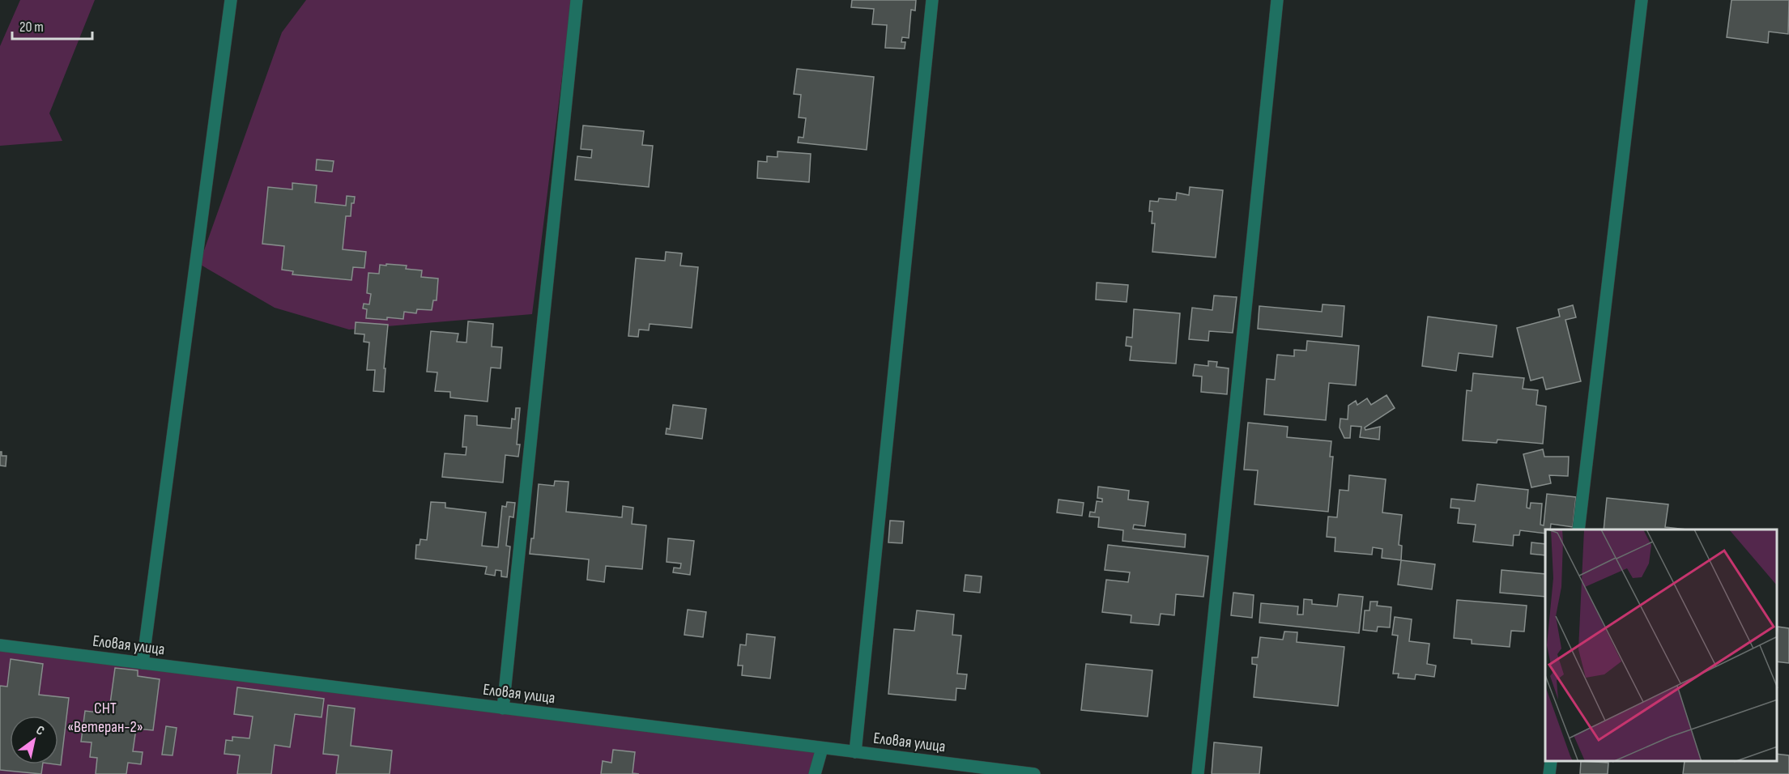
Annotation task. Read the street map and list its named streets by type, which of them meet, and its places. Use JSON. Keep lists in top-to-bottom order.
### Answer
{
  "streets": {
    "street": ["Еловая улица"]
  },
  "parks": ["СНТ «Ветеран-2»"],
  "scale_bar": "20 m",
  "north": "top right"
}
